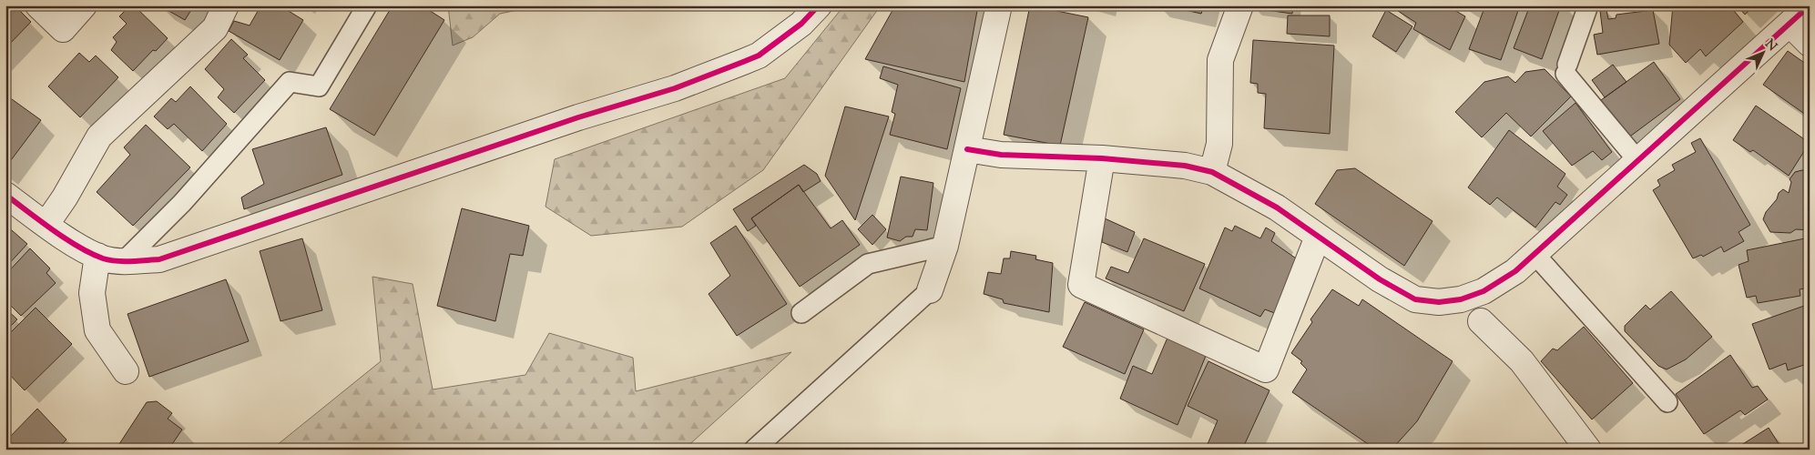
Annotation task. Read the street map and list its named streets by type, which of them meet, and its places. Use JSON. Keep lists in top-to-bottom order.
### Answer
{
  "north": "top right"
}
